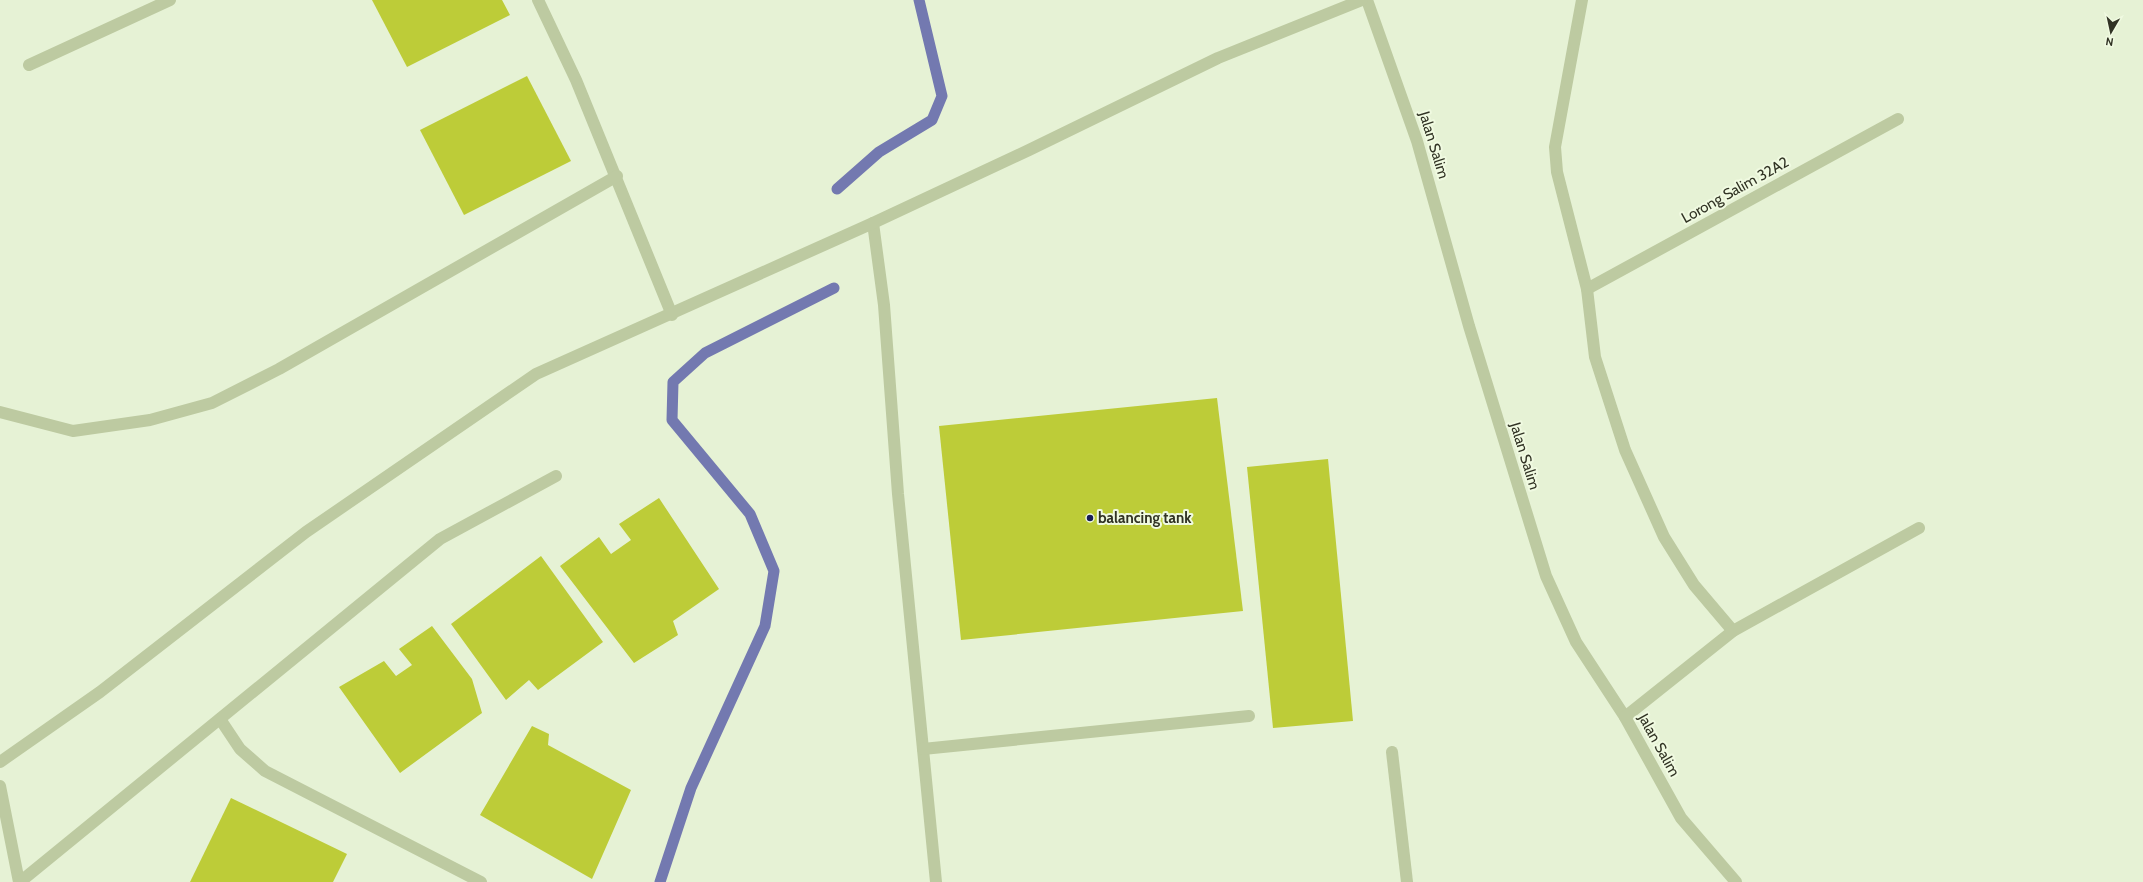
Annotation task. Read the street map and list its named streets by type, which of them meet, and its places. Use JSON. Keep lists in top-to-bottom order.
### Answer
{
  "streets": {
    "street": ["Jalan Salim", "Lorong Salim 32A2"]
  },
  "places": ["balancing tank"],
  "north": "bottom"
}
